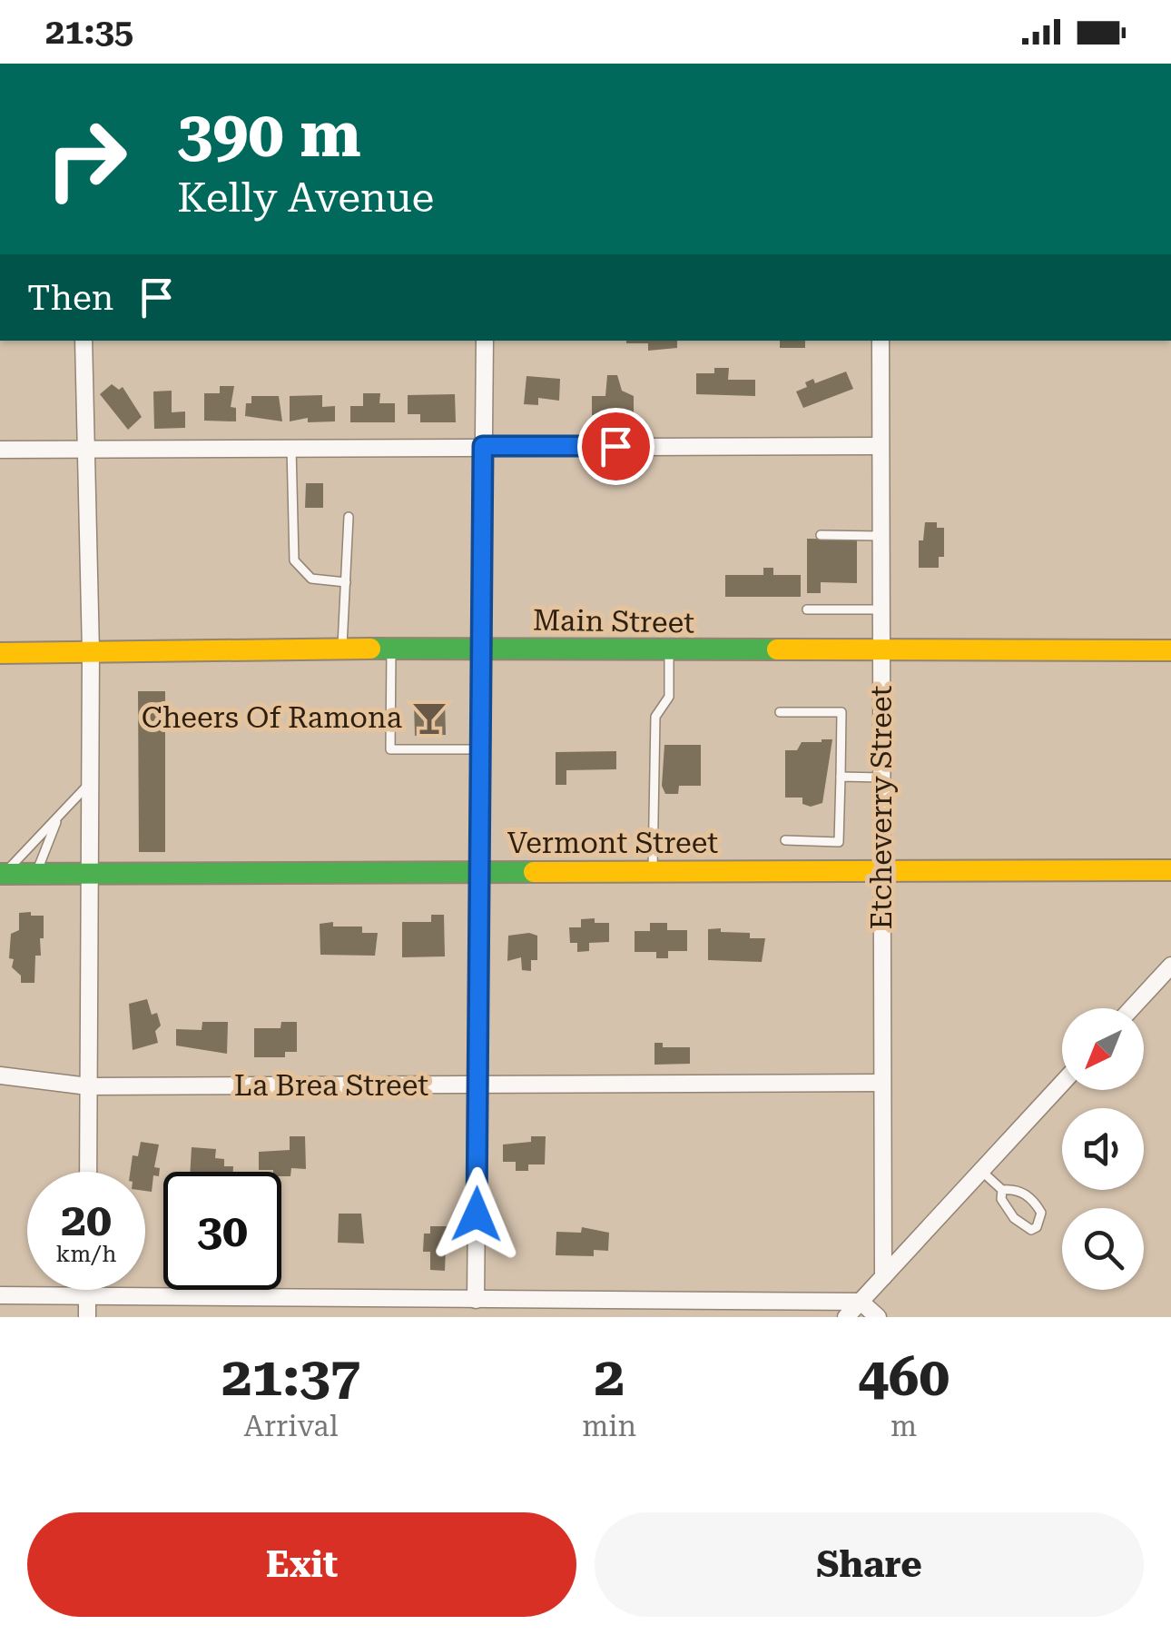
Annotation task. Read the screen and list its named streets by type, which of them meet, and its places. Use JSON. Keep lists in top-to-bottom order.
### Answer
{
  "streets": {
    "main road": ["Main Street", "Vermont Street"],
    "street": ["Etcheverry Street", "La Brea Street"]
  },
  "crossings": [
    ["Main Street", "Etcheverry Street"],
    ["Etcheverry Street", "Vermont Street"],
    ["Etcheverry Street", "La Brea Street"]
  ],
  "places": {
    "bar": ["Cheers Of Ramona"]
  },
  "north": "bottom left",
  "page": {
    "status": "21:35",
    "turn": ["390 m", "Kelly Avenue"],
    "then": "Then",
    "speed": "20 km/h",
    "limit": "30",
    "eta": [
      "21:37",
      "Arrival",
      "2",
      "min",
      "460",
      "m"
    ],
    "buttons": ["Exit", "Share"]
  }
}
